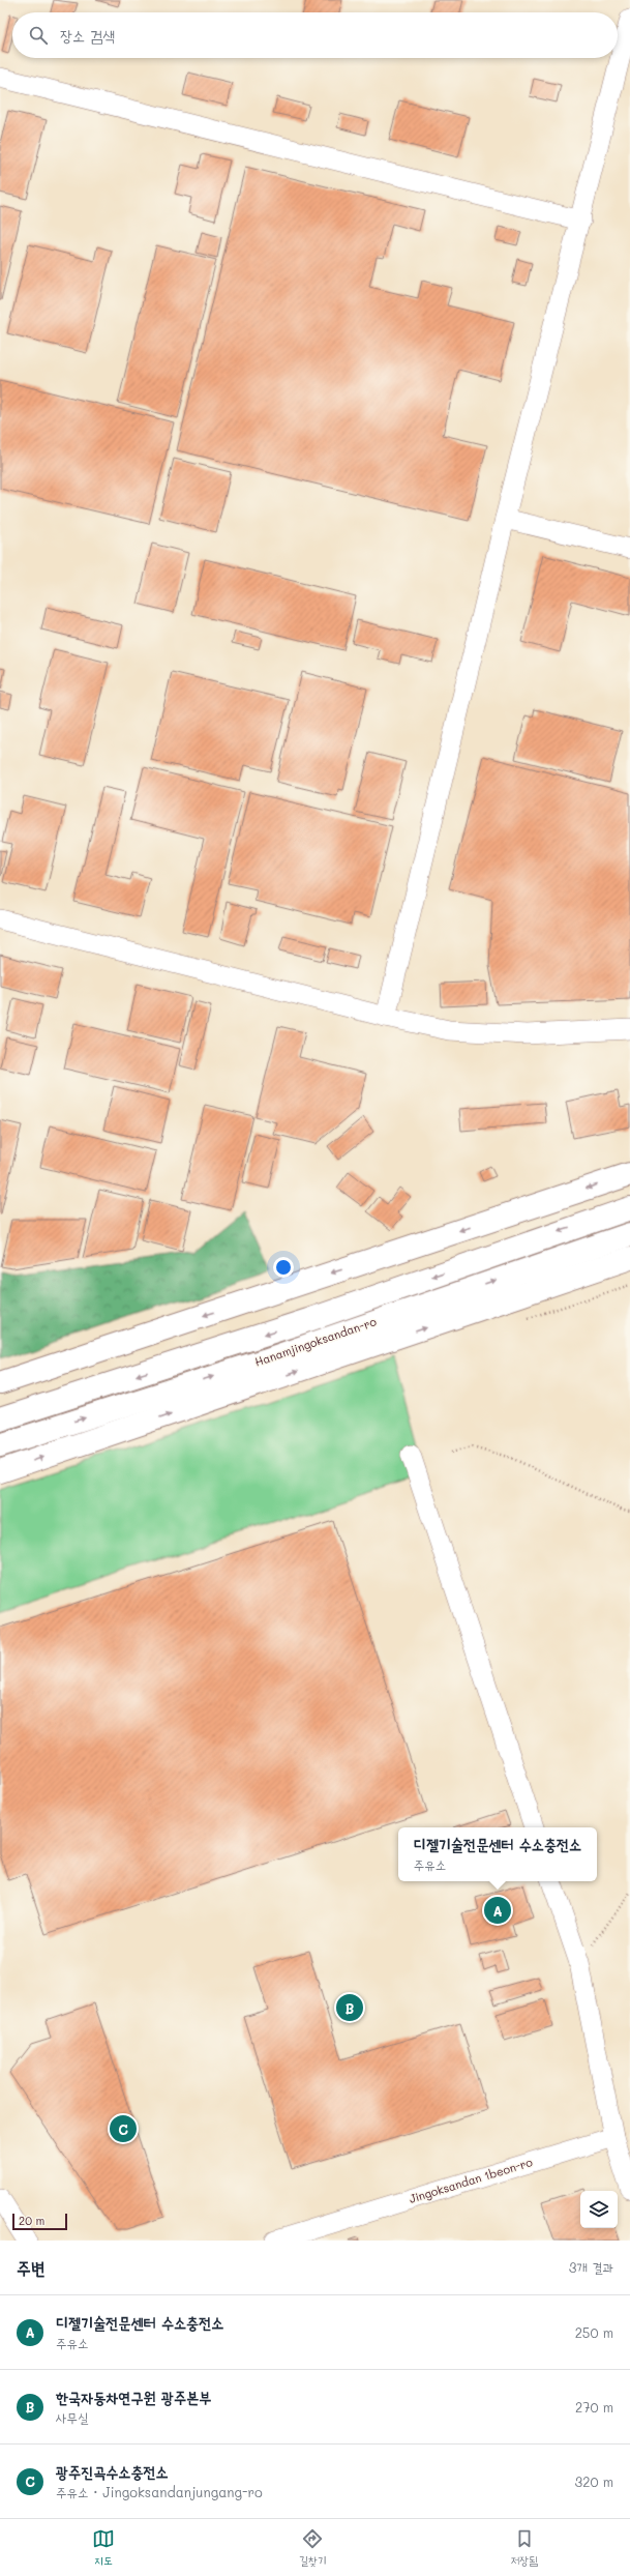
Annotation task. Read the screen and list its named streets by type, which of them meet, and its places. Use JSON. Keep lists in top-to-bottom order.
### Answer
{
  "streets": {
    "highway": ["Hanamjingoksandan-ro"],
    "street": ["Jingoksandan 1beon-ro"]
  },
  "scale_bar": "20 m",
  "page": {
    "search": "장소 검색",
    "popup": ["디젤기술전문센터 수소충전소", "주유소"],
    "pins": ["A", "B", "C"],
    "scale": "20 m",
    "heading": ["주변", "3개 결과"],
    "list": [
      {
        "mark": "A",
        "name": "디젤기술전문센터 수소충전소",
        "note": "주유소",
        "value": "250 m"
      },
      {
        "mark": "B",
        "name": "한국자동차연구원 광주본부",
        "note": "사무실",
        "value": "270 m"
      },
      {
        "mark": "C",
        "name": "광주진곡수소충전소",
        "note": "주유소 · Jingoksandanjungang-ro",
        "value": "320 m"
      }
    ],
    "nav": ["지도", "길찾기", "저장됨"]
  }
}
